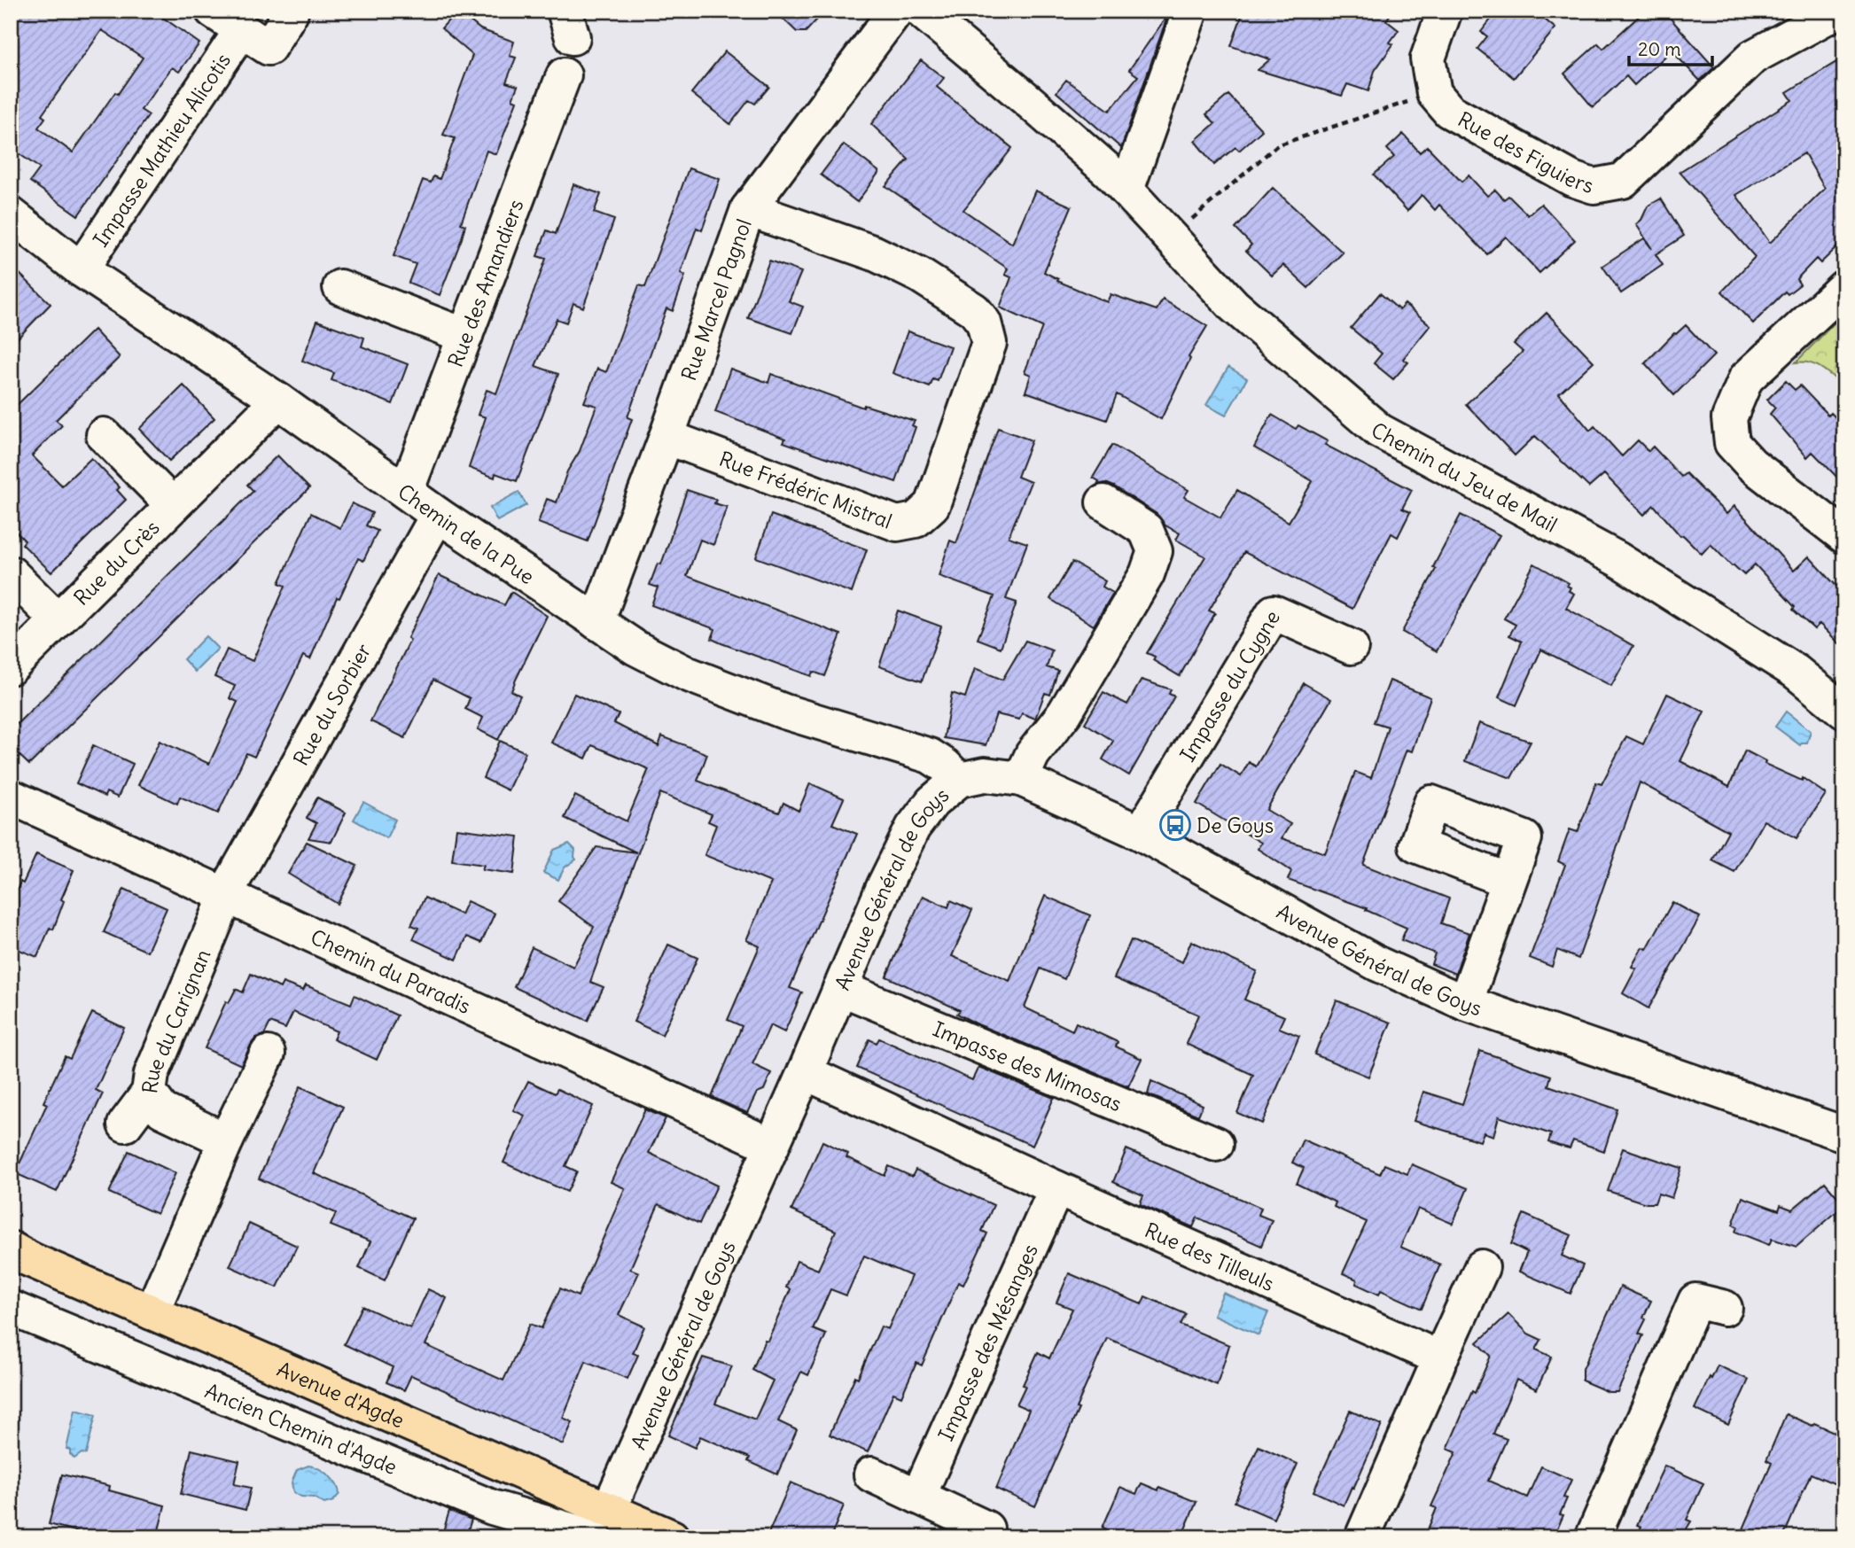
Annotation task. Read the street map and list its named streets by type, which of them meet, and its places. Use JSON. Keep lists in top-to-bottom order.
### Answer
{
  "streets": {
    "main road": ["Avenue d'Agde"],
    "street": [
      "Rue des Figuiers",
      "Impasse Mathieu Alicotis",
      "Rue des Amandiers",
      "Rue Marcel Pagnol",
      "Chemin du Jeu de Mail",
      "Rue Frédéric Mistral",
      "Chemin de la Pue",
      "Rue du Crès",
      "Impasse du Cygne",
      "Rue du Sorbier",
      "Avenue Général de Goys",
      "Chemin du Paradis",
      "Rue du Carignan",
      "Impasse des Mimosas",
      "Rue des Tilleuls",
      "Impasse des Mésanges",
      "Ancien Chemin d'Agde"
    ]
  },
  "crossings": [
    ["Impasse Mathieu Alicotis", "Chemin de la Pue"],
    ["Rue des Amandiers", "Chemin de la Pue"],
    ["Rue Marcel Pagnol", "Rue Frédéric Mistral"],
    ["Rue Marcel Pagnol", "Chemin de la Pue"],
    ["Chemin de la Pue", "Rue du Crès"],
    ["Chemin de la Pue", "Rue du Sorbier"],
    ["Chemin de la Pue", "Avenue Général de Goys"],
    ["Impasse du Cygne", "Avenue Général de Goys"],
    ["Rue du Sorbier", "Chemin du Paradis"],
    ["Rue du Sorbier", "Rue du Carignan"],
    ["Avenue Général de Goys", "Chemin du Paradis"],
    ["Avenue Général de Goys", "Impasse des Mimosas"],
    ["Avenue Général de Goys", "Rue des Tilleuls"],
    ["Avenue Général de Goys", "Avenue d'Agde"],
    ["Avenue Général de Goys", "Ancien Chemin d'Agde"],
    ["Chemin du Paradis", "Rue du Carignan"],
    ["Rue des Tilleuls", "Impasse des Mésanges"],
    ["Avenue d'Agde", "Ancien Chemin d'Agde"]
  ],
  "places": {
    "bus stop": ["De Goys"]
  },
  "scale_bar": "20 m"
}
